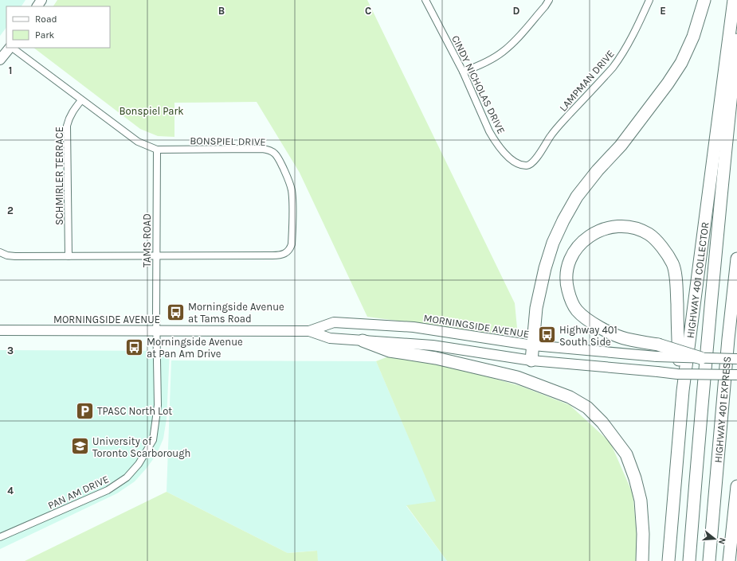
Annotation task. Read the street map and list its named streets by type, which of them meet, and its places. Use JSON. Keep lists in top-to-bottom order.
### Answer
{
  "streets": {
    "highway": ["HIGHWAY 401 COLLECTOR", "HIGHWAY 401 EXPRESS"],
    "main road": ["MORNINGSIDE AVENUE"],
    "street": [
      "LAMPMAN DRIVE",
      "CINDY NICHOLAS DRIVE",
      "BONSPIEL DRIVE",
      "SCHMIRLER TERRACE",
      "TAMS ROAD",
      "PAN AM DRIVE"
    ]
  },
  "crossings": [
    ["LAMPMAN DRIVE", "CINDY NICHOLAS DRIVE"],
    ["BONSPIEL DRIVE", "SCHMIRLER TERRACE"],
    ["BONSPIEL DRIVE", "TAMS ROAD"],
    ["TAMS ROAD", "MORNINGSIDE AVENUE"],
    ["TAMS ROAD", "PAN AM DRIVE"],
    ["MORNINGSIDE AVENUE", "PAN AM DRIVE"]
  ],
  "parks": ["Bonspiel Park"],
  "places": {
    "bus stop": ["Morningside Avenue at Tams Road", "Highway 401 South Side", "Morningside Avenue at Pan Am Drive"],
    "parking": ["TPASC North Lot"],
    "school or university": ["University of Toronto Scarborough"]
  },
  "legend": ["Road", "Park"],
  "north": "right",
  "grid": {
    "columns": [
      "B",
      "C",
      "D",
      "E"
    ],
    "rows": [
      "1",
      "2",
      "3",
      "4"
    ]
  }
}
